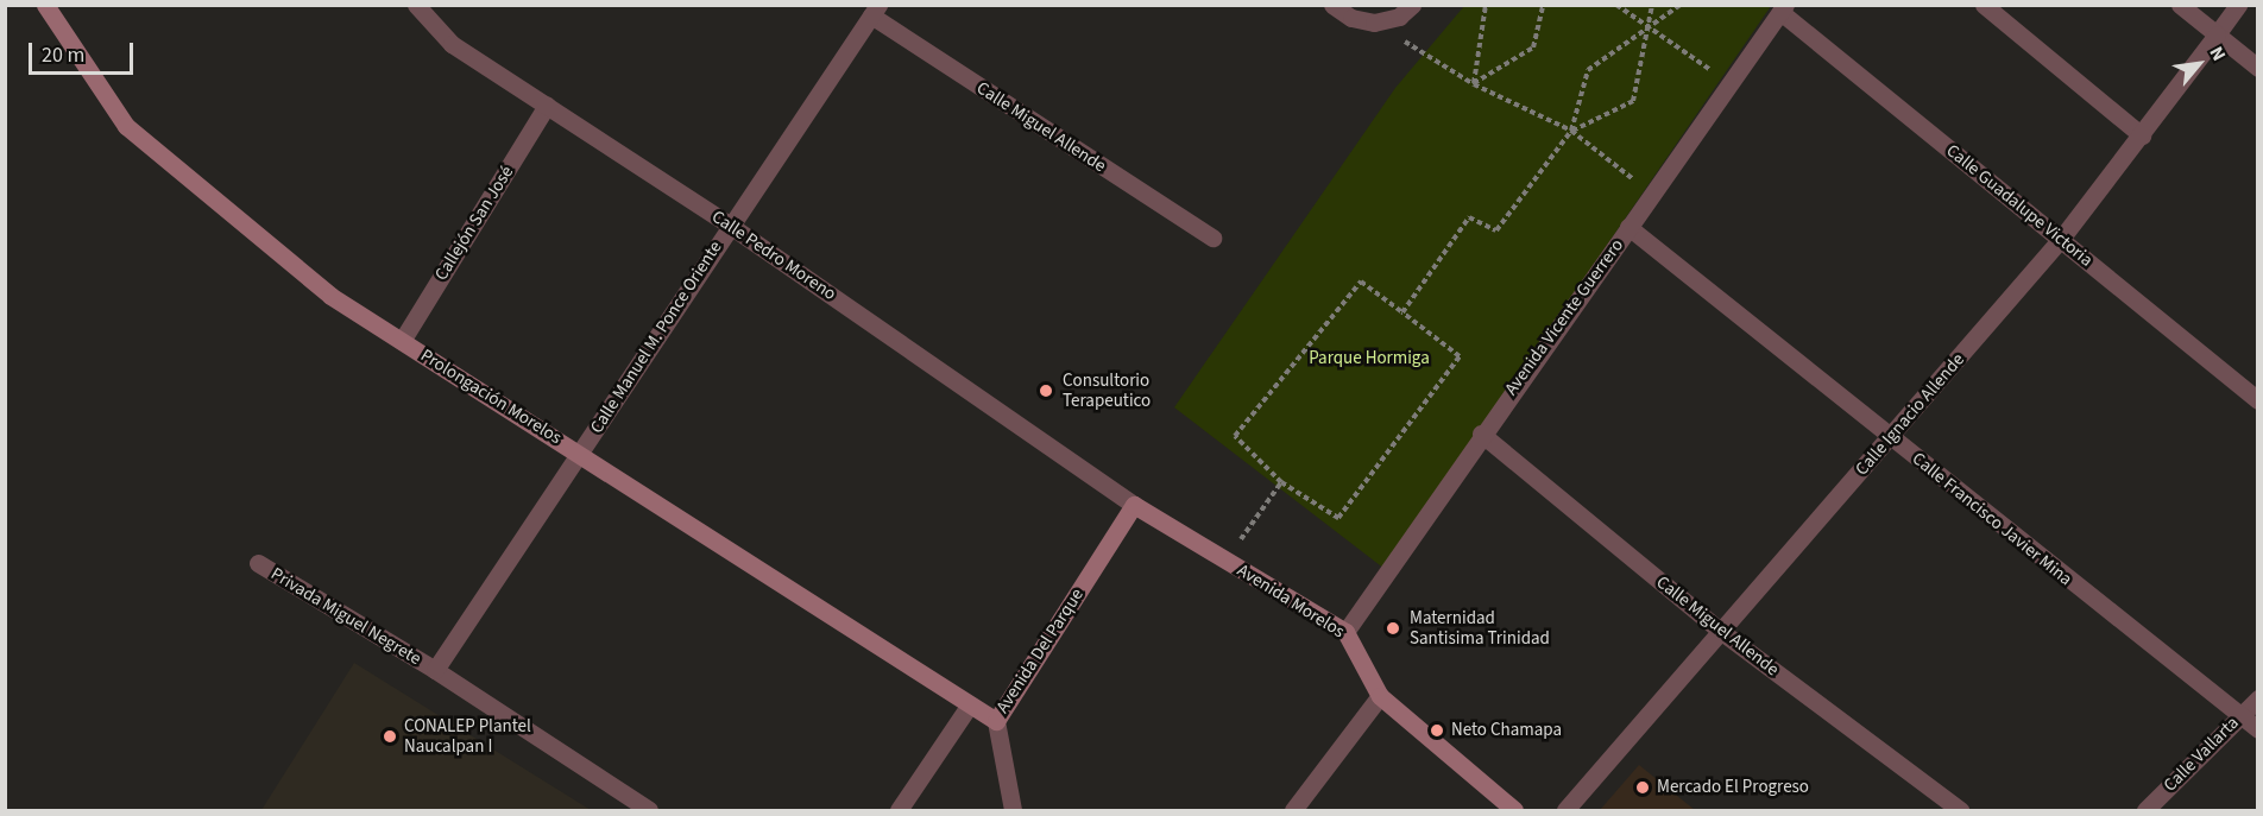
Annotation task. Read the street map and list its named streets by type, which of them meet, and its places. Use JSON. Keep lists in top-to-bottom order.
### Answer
{
  "streets": {
    "main road": ["Prolongación Morelos", "Avenida Morelos", "Avenida Del Parque"],
    "street": [
      "Calle Miguel Allende",
      "Calle Guadalupe Victoria",
      "Callejón San José",
      "Calle Pedro Moreno",
      "Avenida Vicente Guerrero",
      "Calle Manuel M. Ponce Oriente",
      "Calle Ignacio Allende",
      "Calle Francisco Javier Mina",
      "Privada Miguel Negrete",
      "Calle Vallarta"
    ]
  },
  "crossings": [
    ["Calle Miguel Allende", "Avenida Vicente Guerrero"],
    ["Calle Miguel Allende", "Calle Manuel M. Ponce Oriente"],
    ["Calle Miguel Allende", "Calle Ignacio Allende"],
    ["Calle Guadalupe Victoria", "Avenida Vicente Guerrero"],
    ["Calle Guadalupe Victoria", "Calle Ignacio Allende"],
    ["Callejón San José", "Calle Pedro Moreno"],
    ["Callejón San José", "Prolongación Morelos"],
    ["Calle Pedro Moreno", "Calle Manuel M. Ponce Oriente"],
    ["Calle Pedro Moreno", "Avenida Morelos"],
    ["Calle Pedro Moreno", "Avenida Del Parque"],
    ["Avenida Vicente Guerrero", "Calle Francisco Javier Mina"],
    ["Avenida Vicente Guerrero", "Avenida Morelos"],
    ["Calle Manuel M. Ponce Oriente", "Prolongación Morelos"],
    ["Calle Manuel M. Ponce Oriente", "Privada Miguel Negrete"],
    ["Prolongación Morelos", "Avenida Del Parque"],
    ["Calle Ignacio Allende", "Calle Francisco Javier Mina"],
    ["Calle Francisco Javier Mina", "Calle Vallarta"],
    ["Avenida Morelos", "Avenida Del Parque"]
  ],
  "parks": ["Parque Hormiga"],
  "places": [
    "Consultorio Terapeutico",
    "Maternidad Santisima Trinidad",
    "Neto Chamapa",
    "CONALEP Plantel Naucalpan I",
    "Mercado El Progreso"
  ],
  "scale_bar": "20 m",
  "north": "top right"
}
